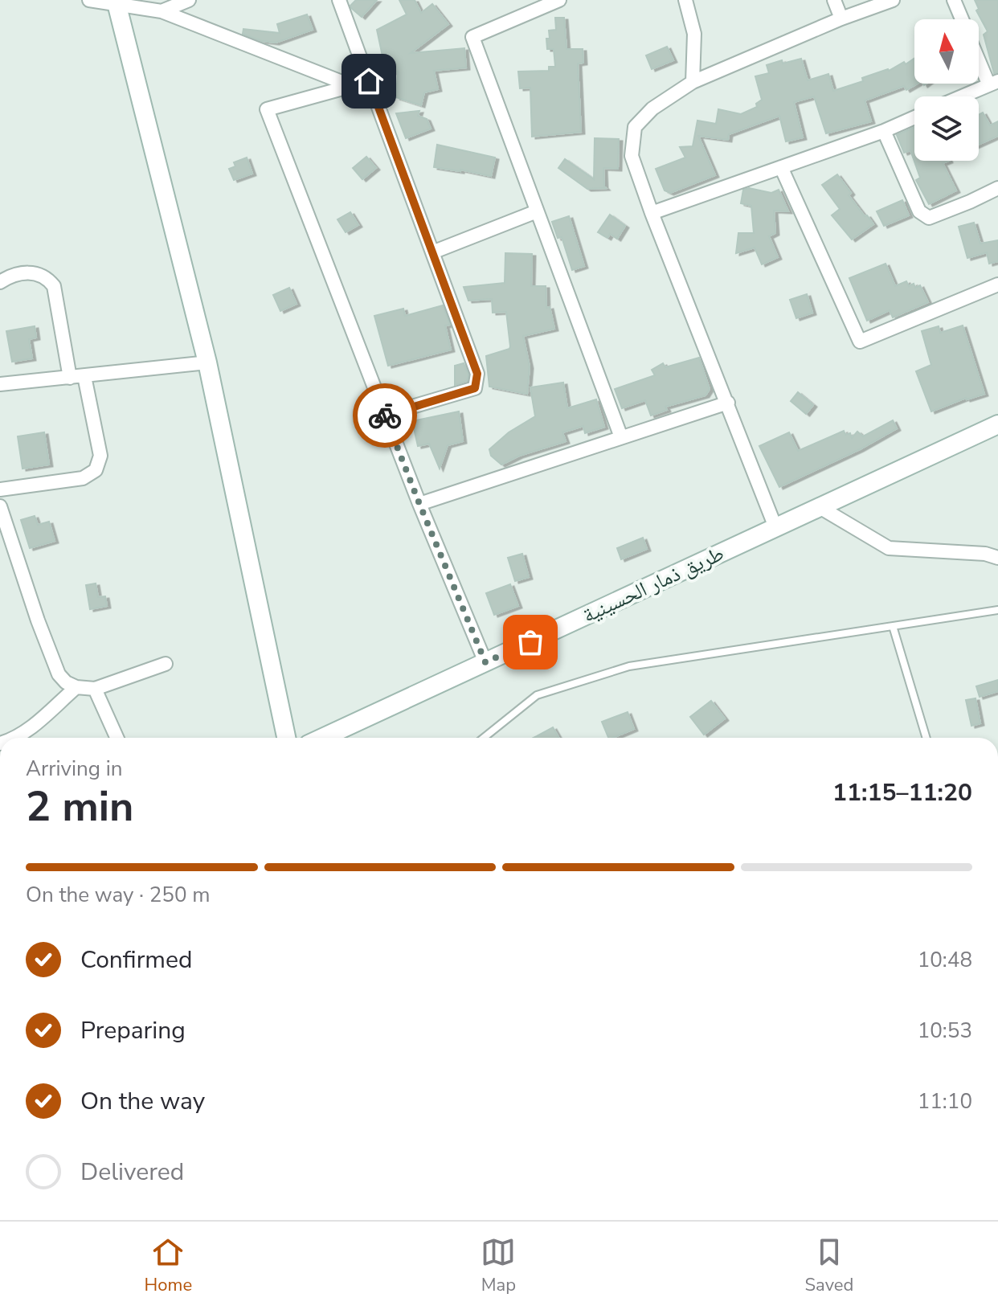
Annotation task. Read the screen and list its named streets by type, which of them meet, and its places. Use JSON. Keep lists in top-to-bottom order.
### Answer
{
  "streets": {
    "main road": ["طريق ذمار الحسينية"]
  },
  "north": "top",
  "page": {
    "heading": ["2 min", "Arriving in", "11:15–11:20"],
    "bar": "On the way · 250 m",
    "list": [
      ["Confirmed", "10:48"],
      ["Preparing", "10:53"],
      ["On the way", "11:10"],
      "Delivered"
    ],
    "tabs": ["Home", "Map", "Saved"]
  }
}
